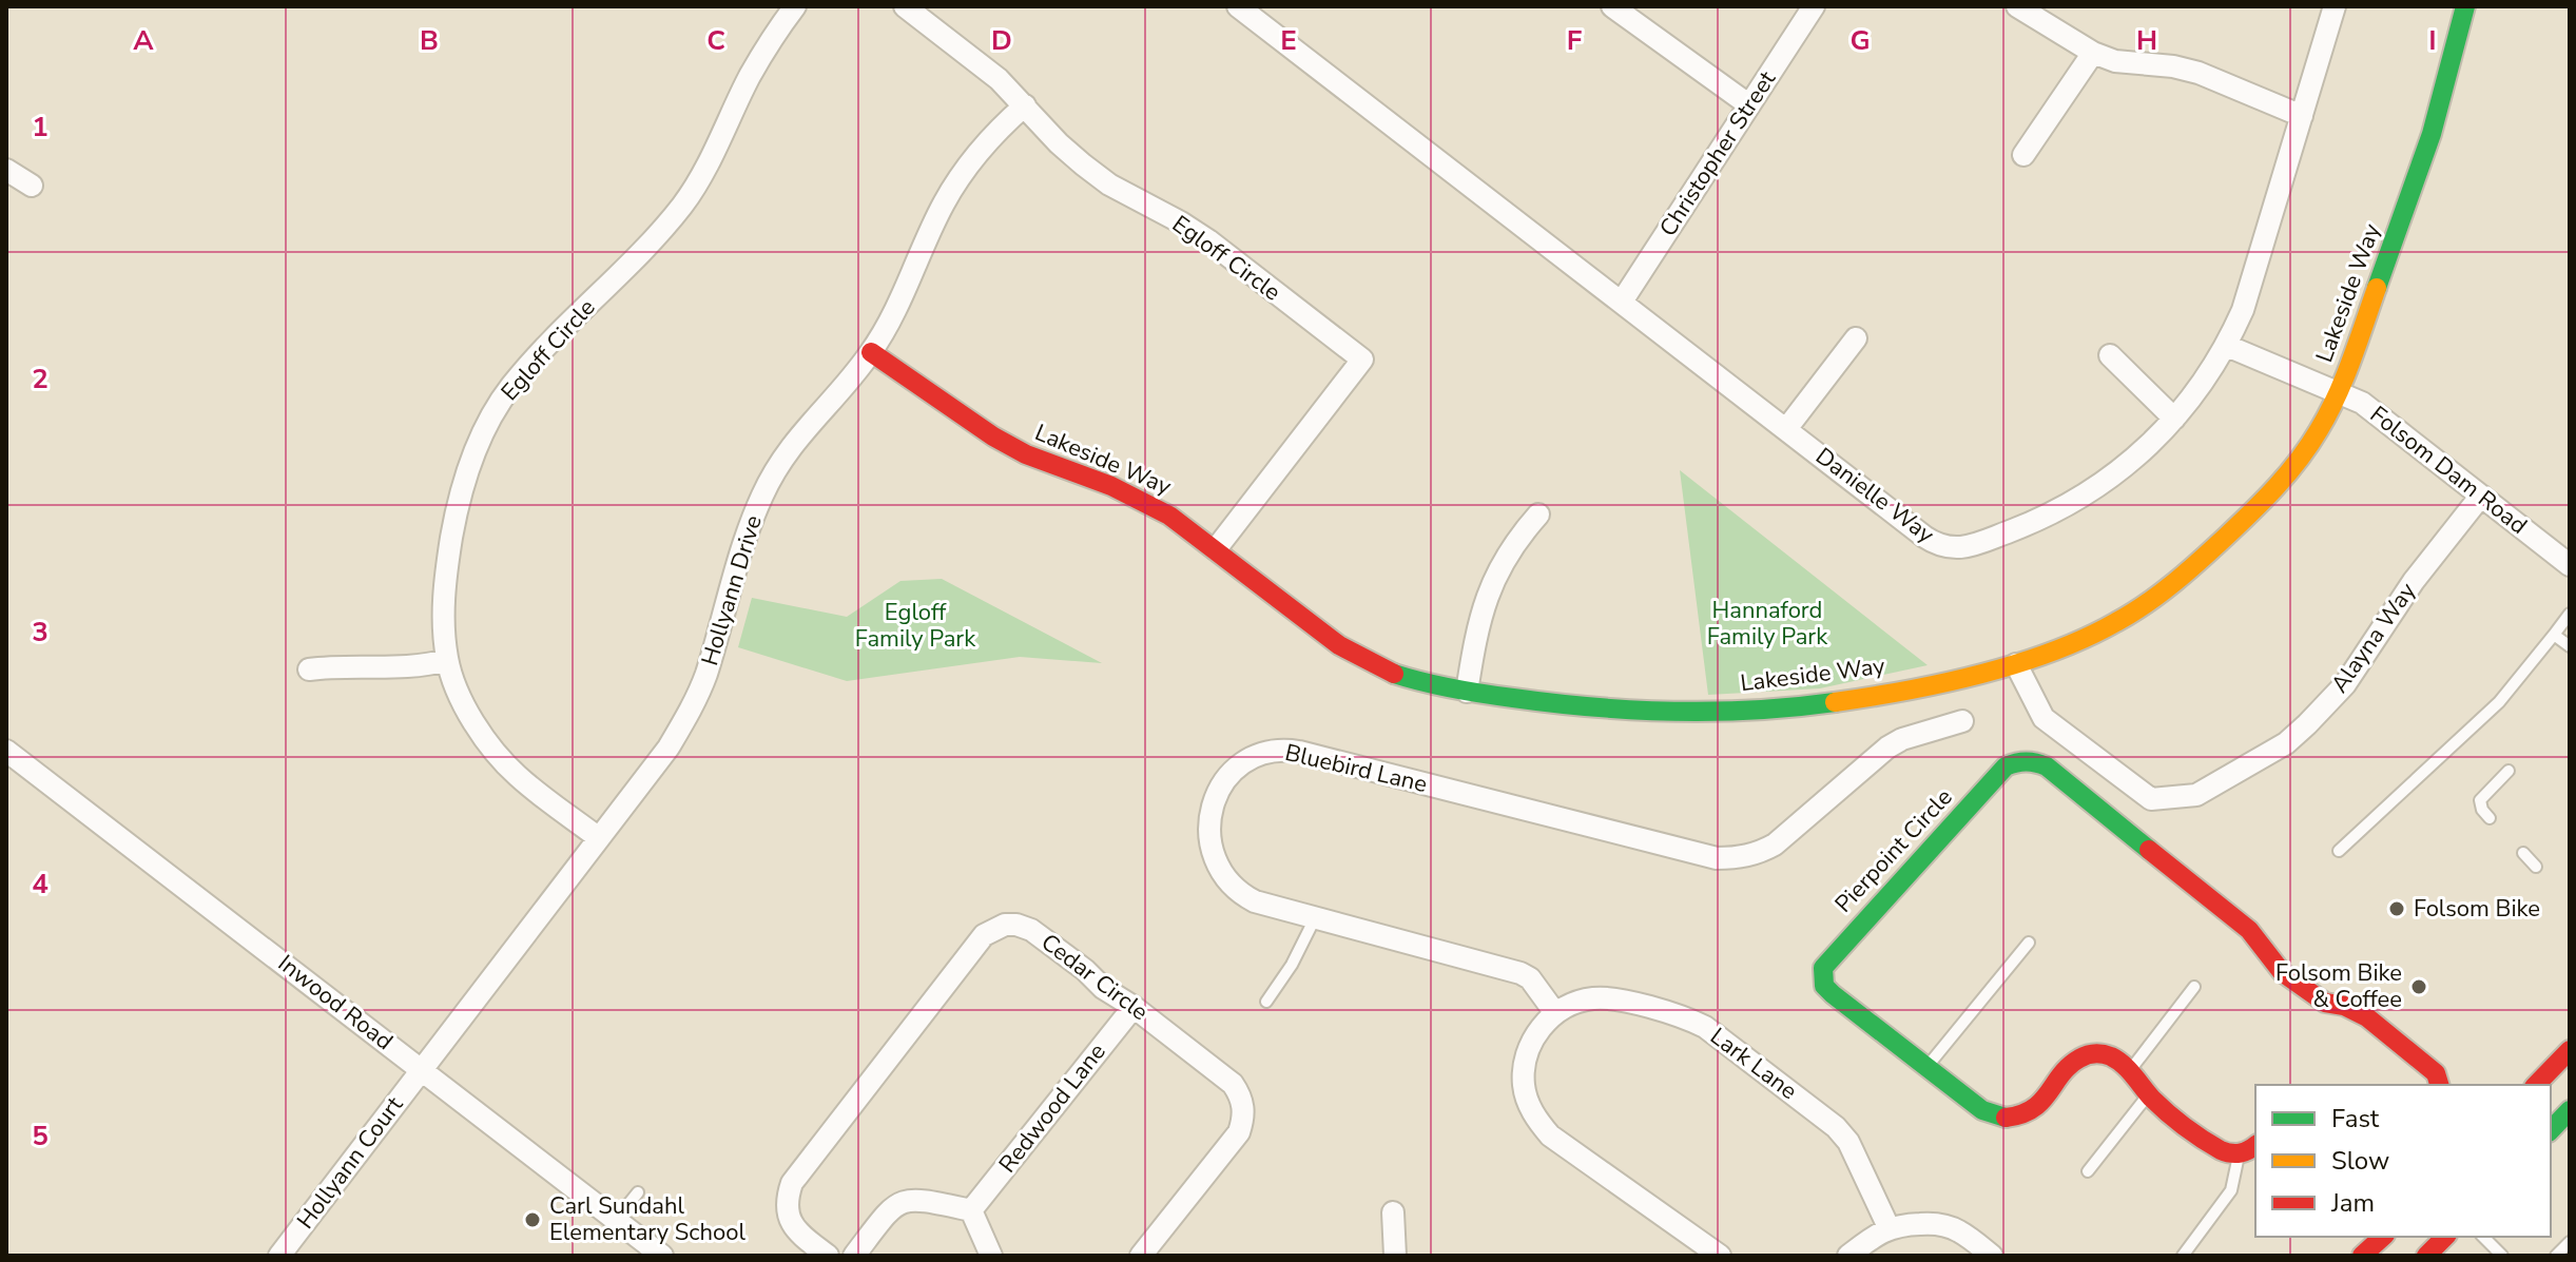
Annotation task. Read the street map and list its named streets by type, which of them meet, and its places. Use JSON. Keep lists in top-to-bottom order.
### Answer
{
  "streets": {
    "street": [
      "Christopher Street",
      "Egloff Circle",
      "Lakeside Way",
      "Folsom Dam Road",
      "Danielle Way",
      "Hollyann Drive",
      "Alayna Way",
      "Bluebird Lane",
      "Pierpoint Circle",
      "Cedar Circle",
      "Inwood Road",
      "Lark Lane",
      "Redwood Lane",
      "Hollyann Court"
    ]
  },
  "crossings": [
    ["Christopher Street", "Danielle Way"],
    ["Egloff Circle", "Lakeside Way"],
    ["Egloff Circle", "Hollyann Drive"],
    ["Lakeside Way", "Folsom Dam Road"],
    ["Lakeside Way", "Hollyann Drive"],
    ["Lakeside Way", "Alayna Way"],
    ["Folsom Dam Road", "Danielle Way"],
    ["Folsom Dam Road", "Alayna Way"],
    ["Hollyann Drive", "Inwood Road"],
    ["Hollyann Drive", "Hollyann Court"],
    ["Bluebird Lane", "Lark Lane"],
    ["Cedar Circle", "Redwood Lane"],
    ["Inwood Road", "Hollyann Court"]
  ],
  "parks": ["Hannaford Family Park", "Egloff Family Park"],
  "places": ["Folsom Bike", "Folsom Bike & Coffee", "Carl Sundahl Elementary School"],
  "legend": ["Fast", "Slow", "Jam"],
  "grid": {
    "columns": [
      "A",
      "B",
      "C",
      "D",
      "E",
      "F",
      "G",
      "H",
      "I"
    ],
    "rows": [
      "1",
      "2",
      "3",
      "4",
      "5"
    ]
  }
}
